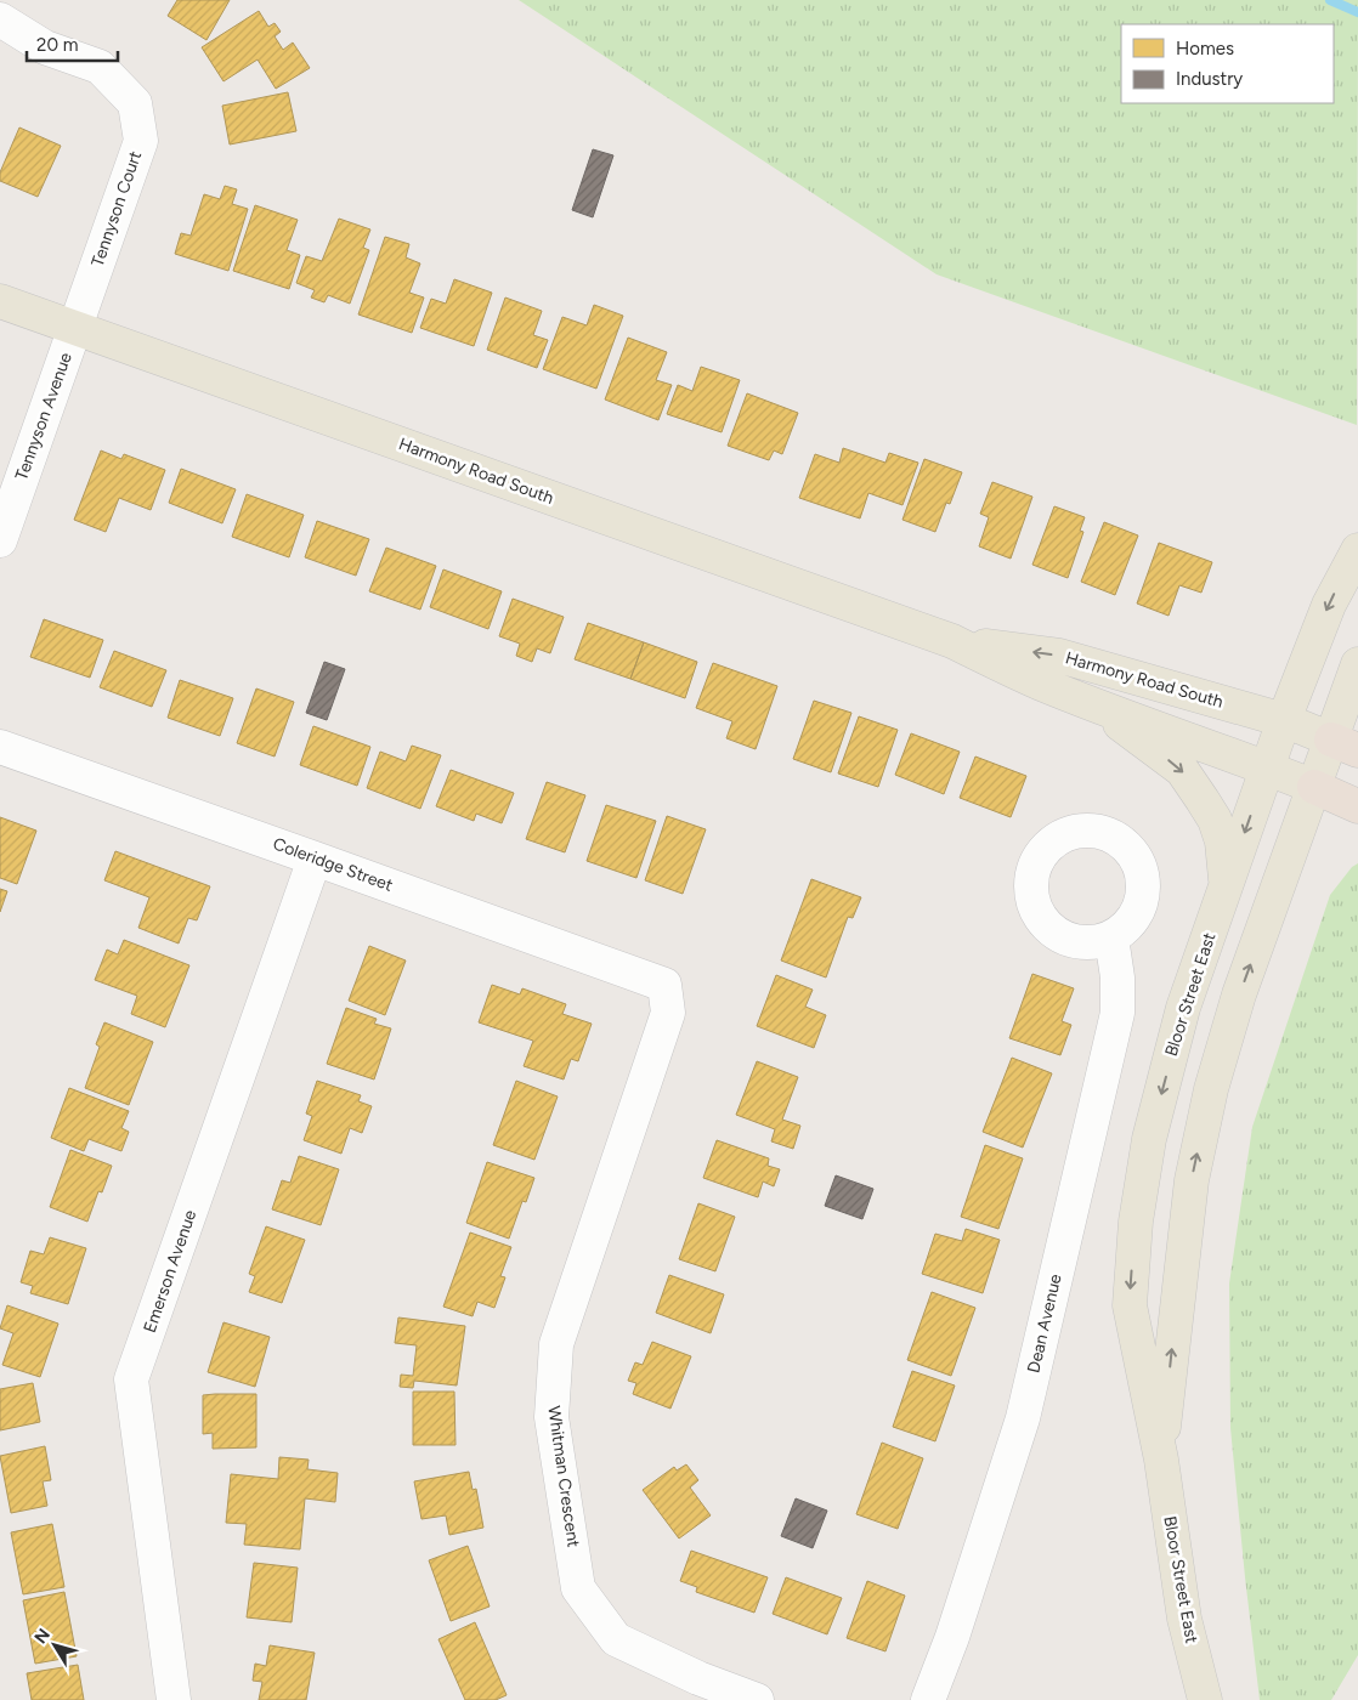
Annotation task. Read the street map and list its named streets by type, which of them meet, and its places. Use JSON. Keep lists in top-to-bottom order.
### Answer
{
  "streets": {
    "main road": ["Harmony Road South", "Bloor Street East"],
    "street": [
      "Tennyson Court",
      "Tennyson Avenue",
      "Coleridge Street",
      "Emerson Avenue",
      "Dean Avenue",
      "Whitman Crescent"
    ]
  },
  "crossings": [
    ["Tennyson Court", "Tennyson Avenue"],
    ["Tennyson Court", "Harmony Road South"],
    ["Tennyson Avenue", "Harmony Road South"],
    ["Harmony Road South", "Bloor Street East"],
    ["Coleridge Street", "Emerson Avenue"],
    ["Coleridge Street", "Whitman Crescent"]
  ],
  "legend": ["Homes", "Industry"],
  "scale_bar": "20 m",
  "north": "top left"
}
